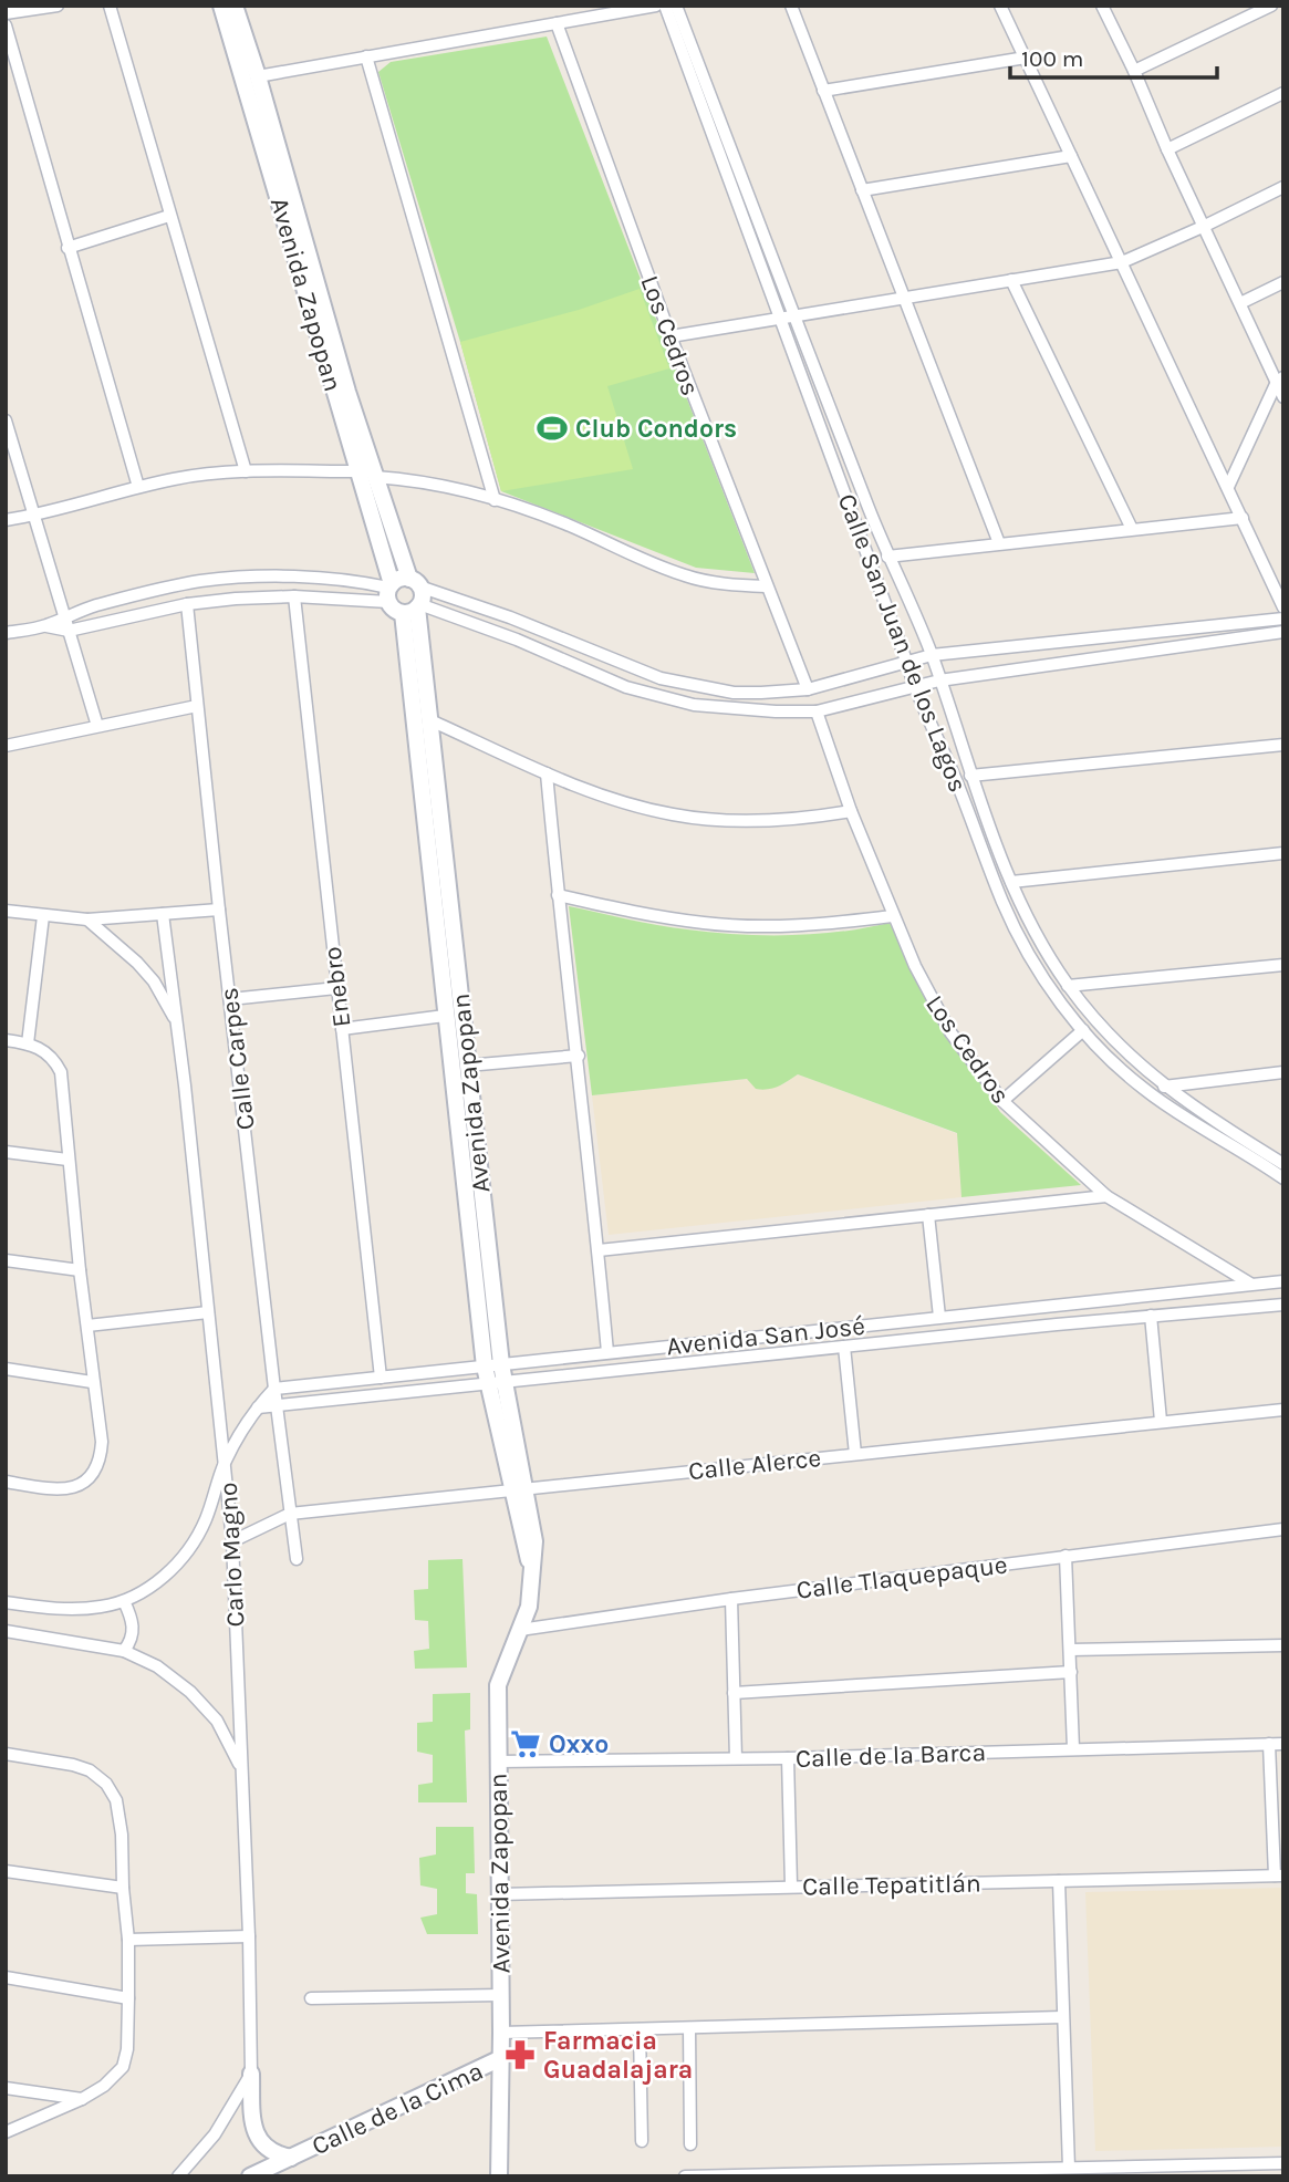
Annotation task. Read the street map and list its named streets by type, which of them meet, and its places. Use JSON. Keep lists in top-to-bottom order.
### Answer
{
  "streets": {
    "street": [
      "Avenida Zapopan",
      "Los Cedros",
      "Calle San Juan de los Lagos",
      "Enebro",
      "Calle Carpes",
      "Avenida San José",
      "Calle Alerce",
      "Carlo Magno",
      "Calle Tlaquepaque",
      "Calle de la Barca",
      "Calle Tepatitlán",
      "Calle de la Cima"
    ]
  },
  "crossings": [
    ["Avenida Zapopan", "Avenida San José"],
    ["Avenida Zapopan", "Calle Alerce"],
    ["Avenida Zapopan", "Calle Tlaquepaque"],
    ["Avenida Zapopan", "Calle de la Barca"],
    ["Avenida Zapopan", "Calle Tepatitlán"],
    ["Avenida Zapopan", "Calle de la Cima"],
    ["Los Cedros", "Avenida San José"],
    ["Enebro", "Avenida San José"],
    ["Calle Carpes", "Avenida San José"],
    ["Calle Carpes", "Calle Alerce"],
    ["Calle Alerce", "Carlo Magno"]
  ],
  "places": {
    "sports": ["Club Condors"],
    "supermarket": ["Oxxo"],
    "pharmacy": ["Farmacia Guadalajara"]
  },
  "scale_bar": "100 m"
}
